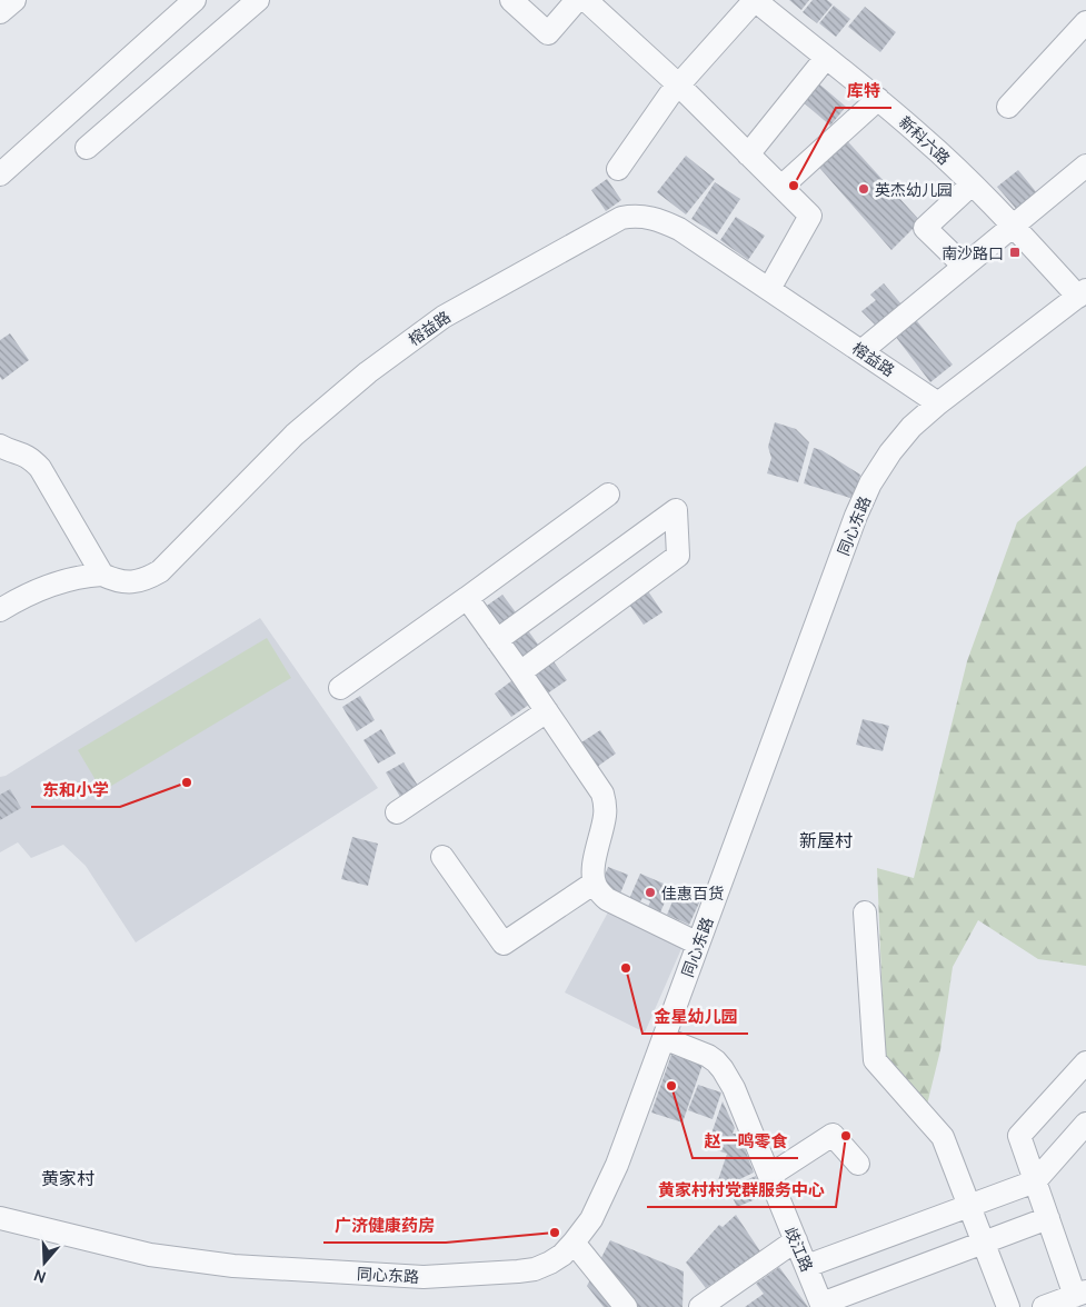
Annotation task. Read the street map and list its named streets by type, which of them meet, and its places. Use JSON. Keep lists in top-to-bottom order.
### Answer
{
  "streets": {
    "street": [
      "新科六路",
      "榕益路",
      "同心东路",
      "歧江路"
    ]
  },
  "crossings": [
    ["新科六路", "同心东路"],
    ["榕益路", "同心东路"],
    ["同心东路", "歧江路"]
  ],
  "districts": ["新屋村", "黄家村"],
  "places": {
    "other": [
      "库特",
      "英杰幼儿园",
      "东和小学",
      "佳惠百货",
      "金星幼儿园",
      "赵一鸣零食",
      "黄家村村党群服务中心",
      "广济健康药房"
    ],
    "transit": ["南沙路口"]
  },
  "north": "bottom"
}
